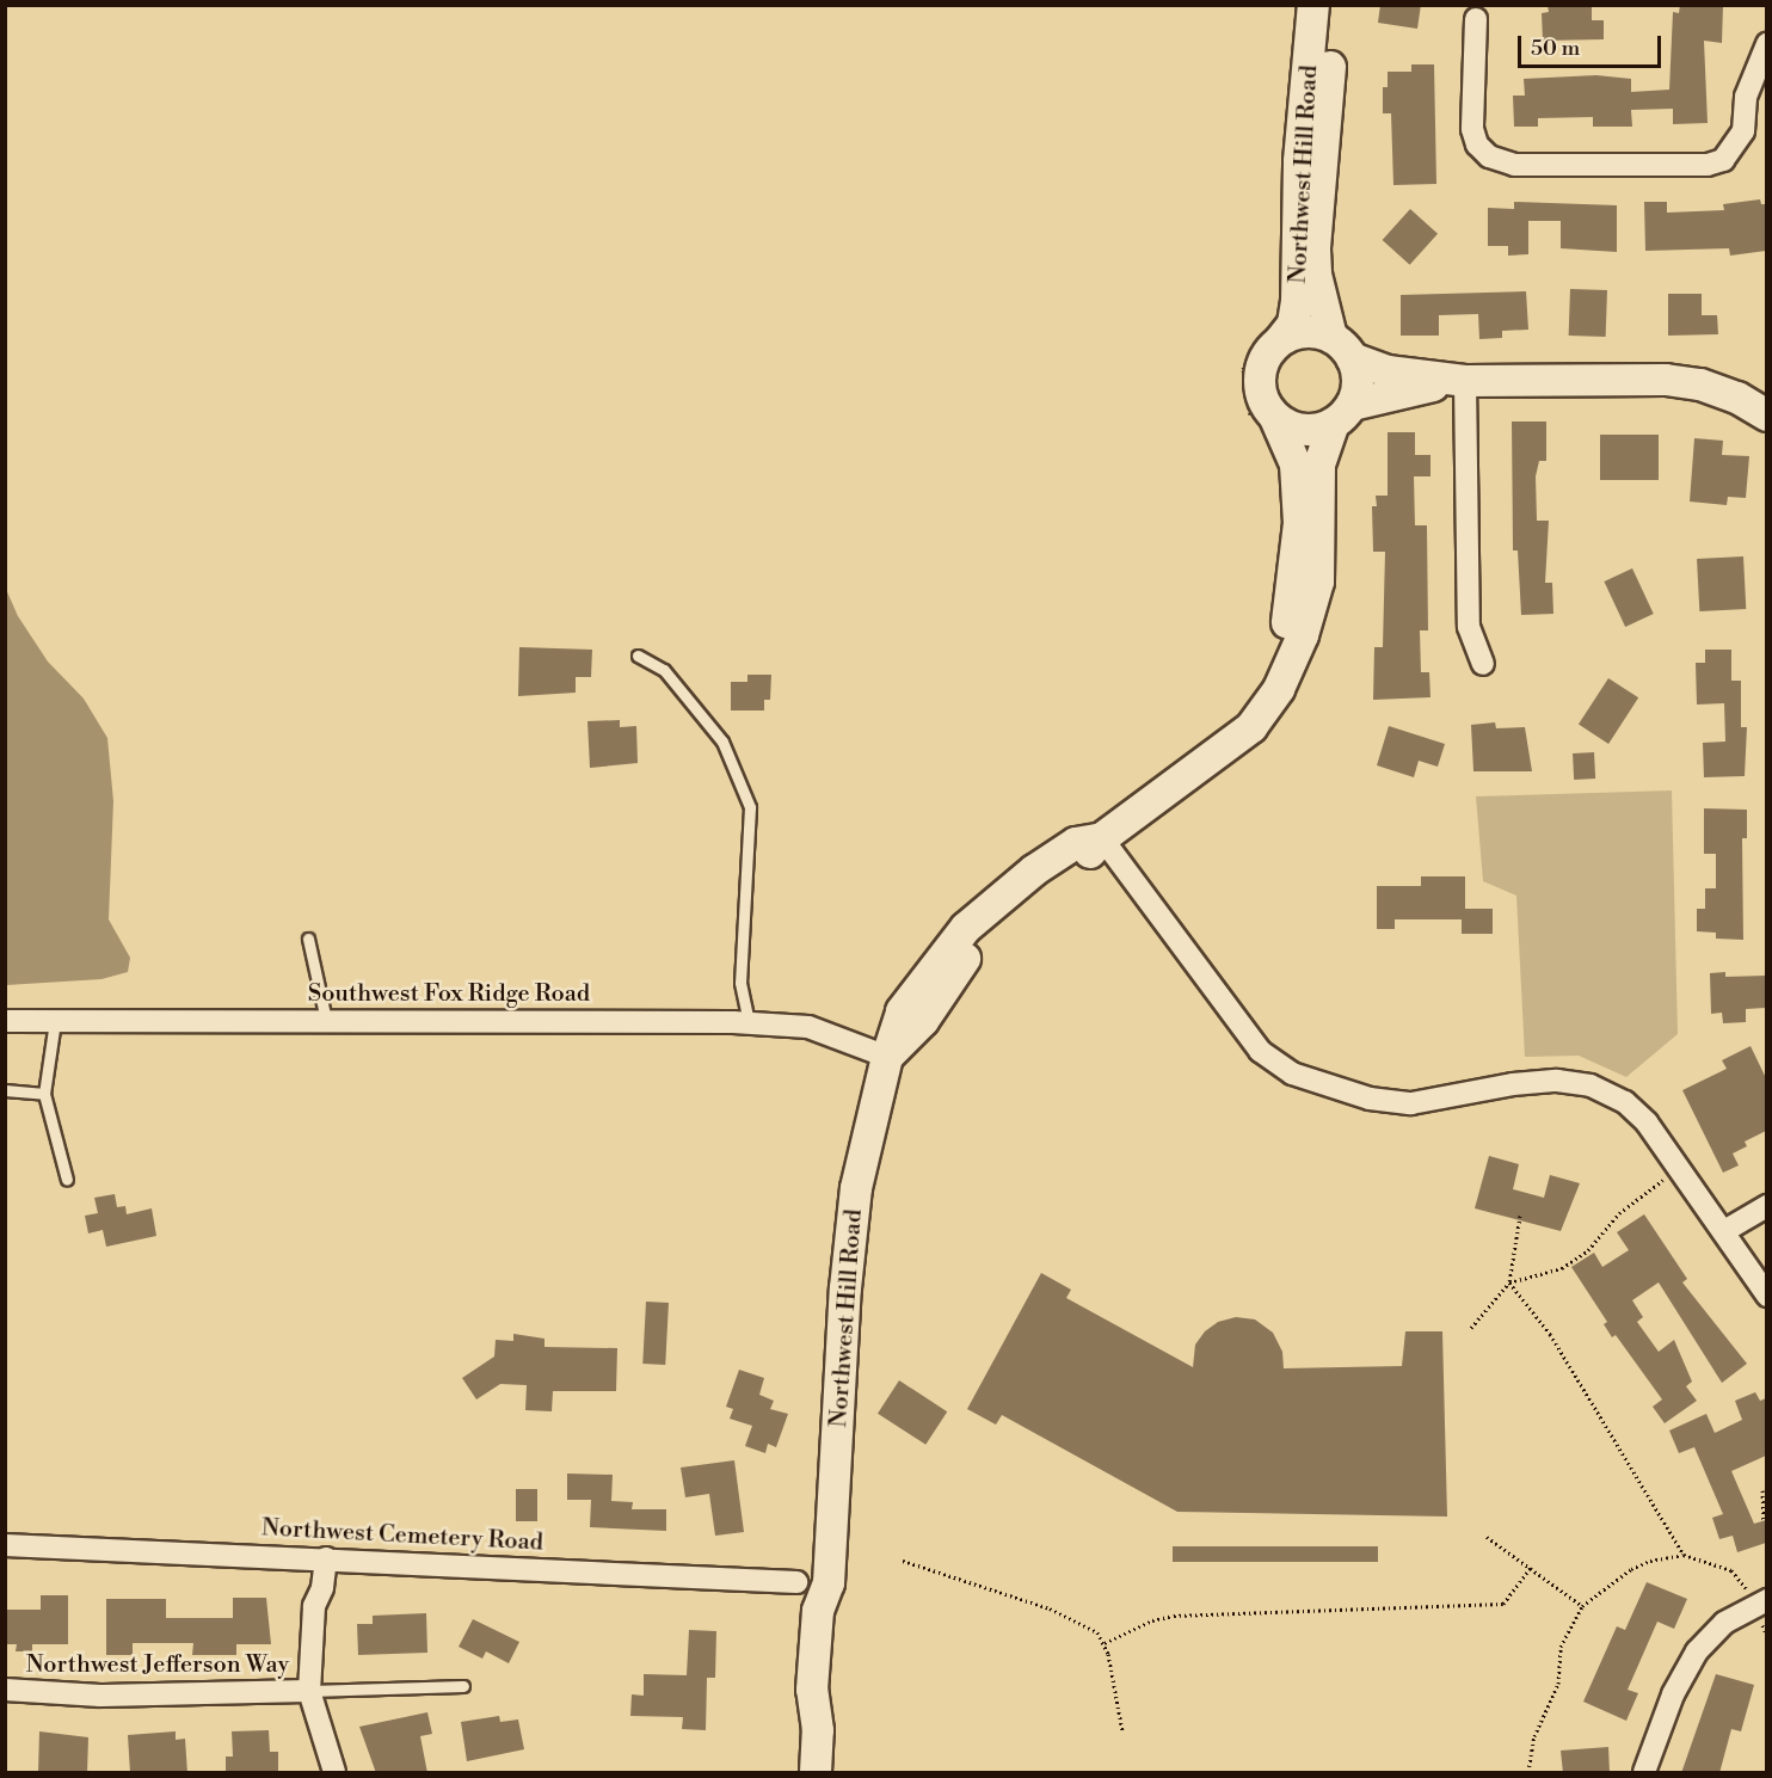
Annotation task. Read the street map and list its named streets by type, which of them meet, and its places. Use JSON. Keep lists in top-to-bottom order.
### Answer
{
  "streets": {
    "main road": ["Northwest Hill Road"],
    "street": ["Southwest Fox Ridge Road", "Northwest Cemetery Road", "Northwest Jefferson Way"]
  },
  "crossings": [
    ["Northwest Hill Road", "Southwest Fox Ridge Road"]
  ],
  "scale_bar": "50 m"
}
